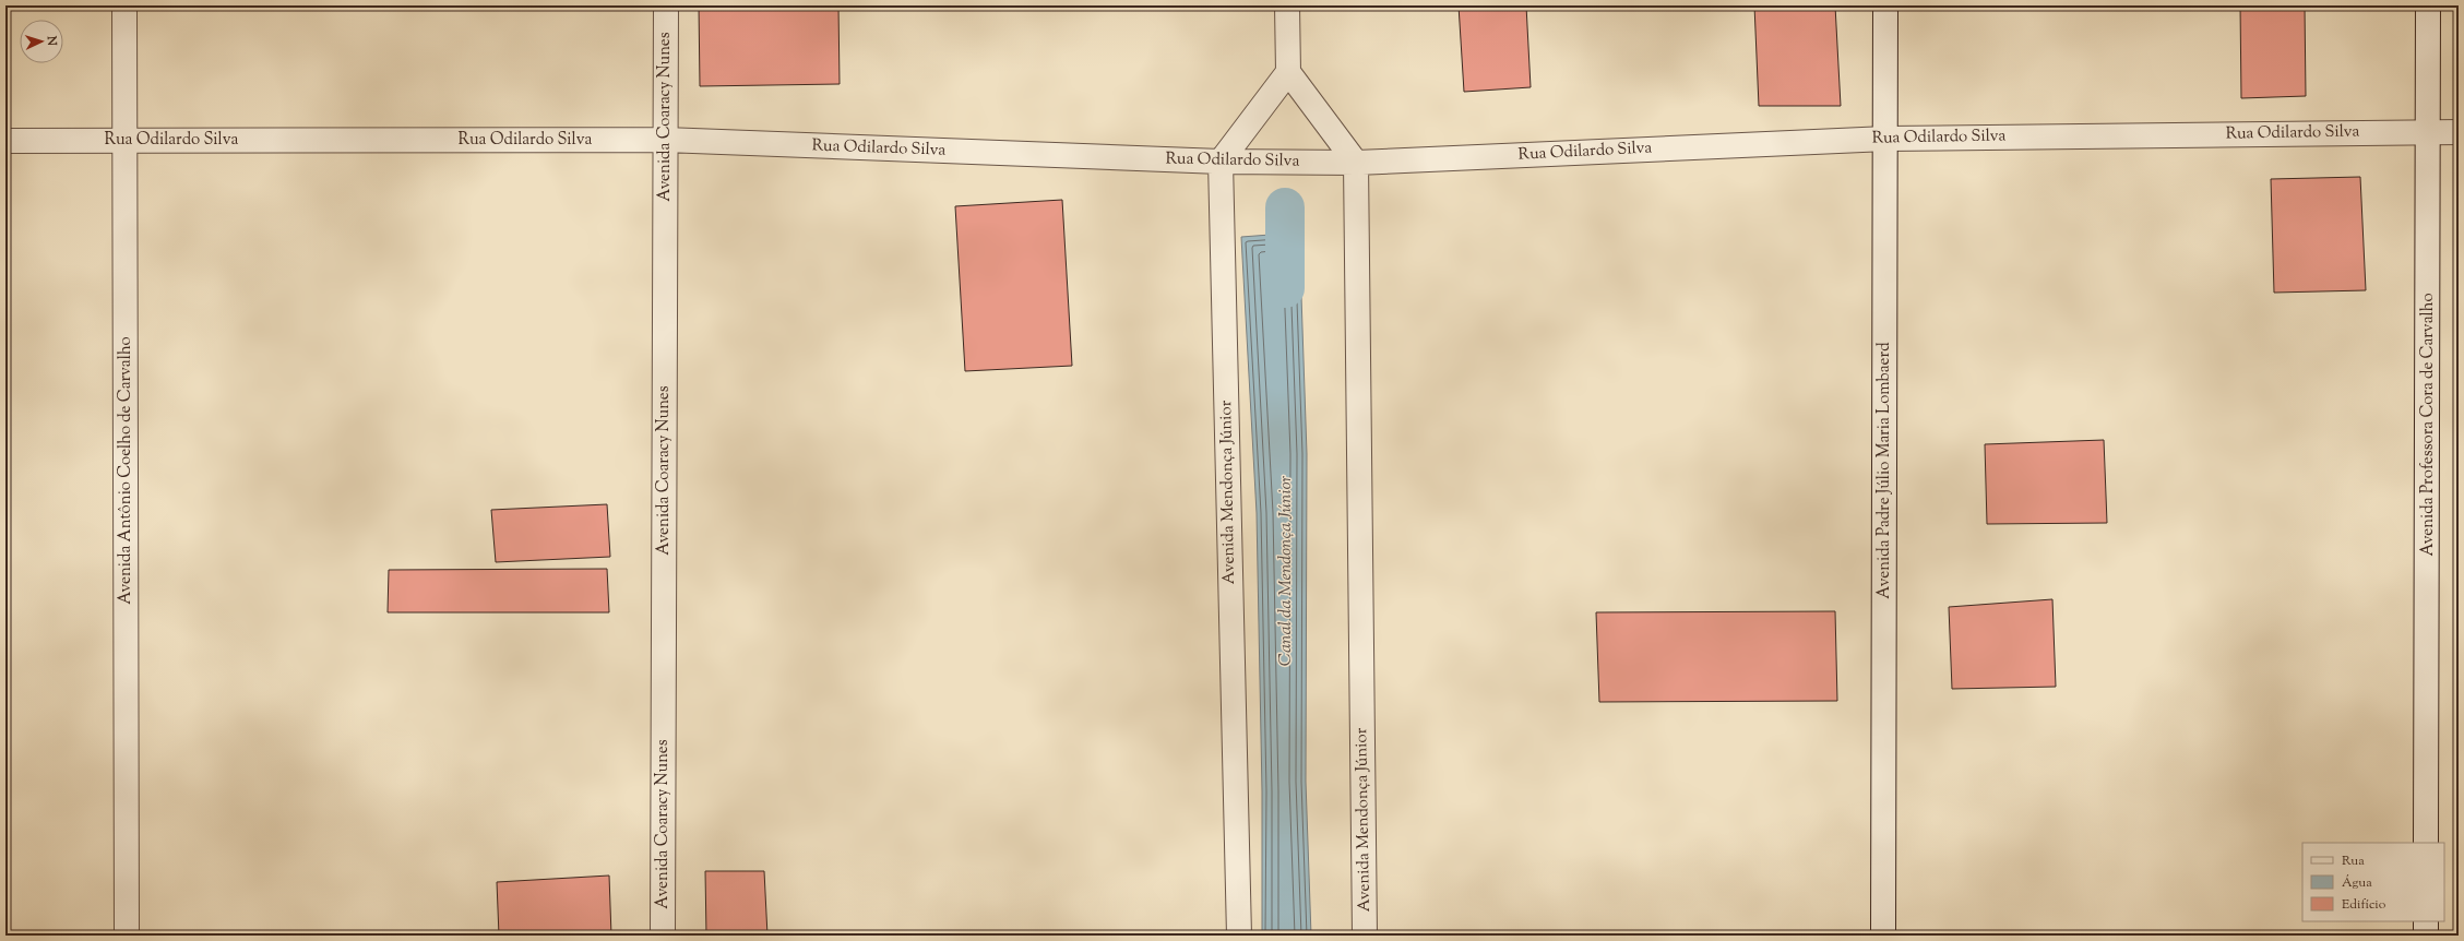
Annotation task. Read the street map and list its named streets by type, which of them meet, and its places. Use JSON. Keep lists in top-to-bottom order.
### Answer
{
  "streets": {
    "street": [
      "Avenida Coaracy Nunes",
      "Rua Odilardo Silva",
      "Avenida Professora Cora de Carvalho",
      "Avenida Antônio Coelho de Carvalho",
      "Avenida Padre Júlio Maria Lombaerd",
      "Avenida Mendonça Júnior"
    ]
  },
  "crossings": [
    ["Avenida Coaracy Nunes", "Rua Odilardo Silva"],
    ["Rua Odilardo Silva", "Avenida Professora Cora de Carvalho"],
    ["Rua Odilardo Silva", "Avenida Antônio Coelho de Carvalho"],
    ["Rua Odilardo Silva", "Avenida Padre Júlio Maria Lombaerd"],
    ["Rua Odilardo Silva", "Avenida Mendonça Júnior"]
  ],
  "water": ["Canal da Mendonça Júnior"],
  "legend": ["Rua", "Água", "Edifício"],
  "north": "right"
}
